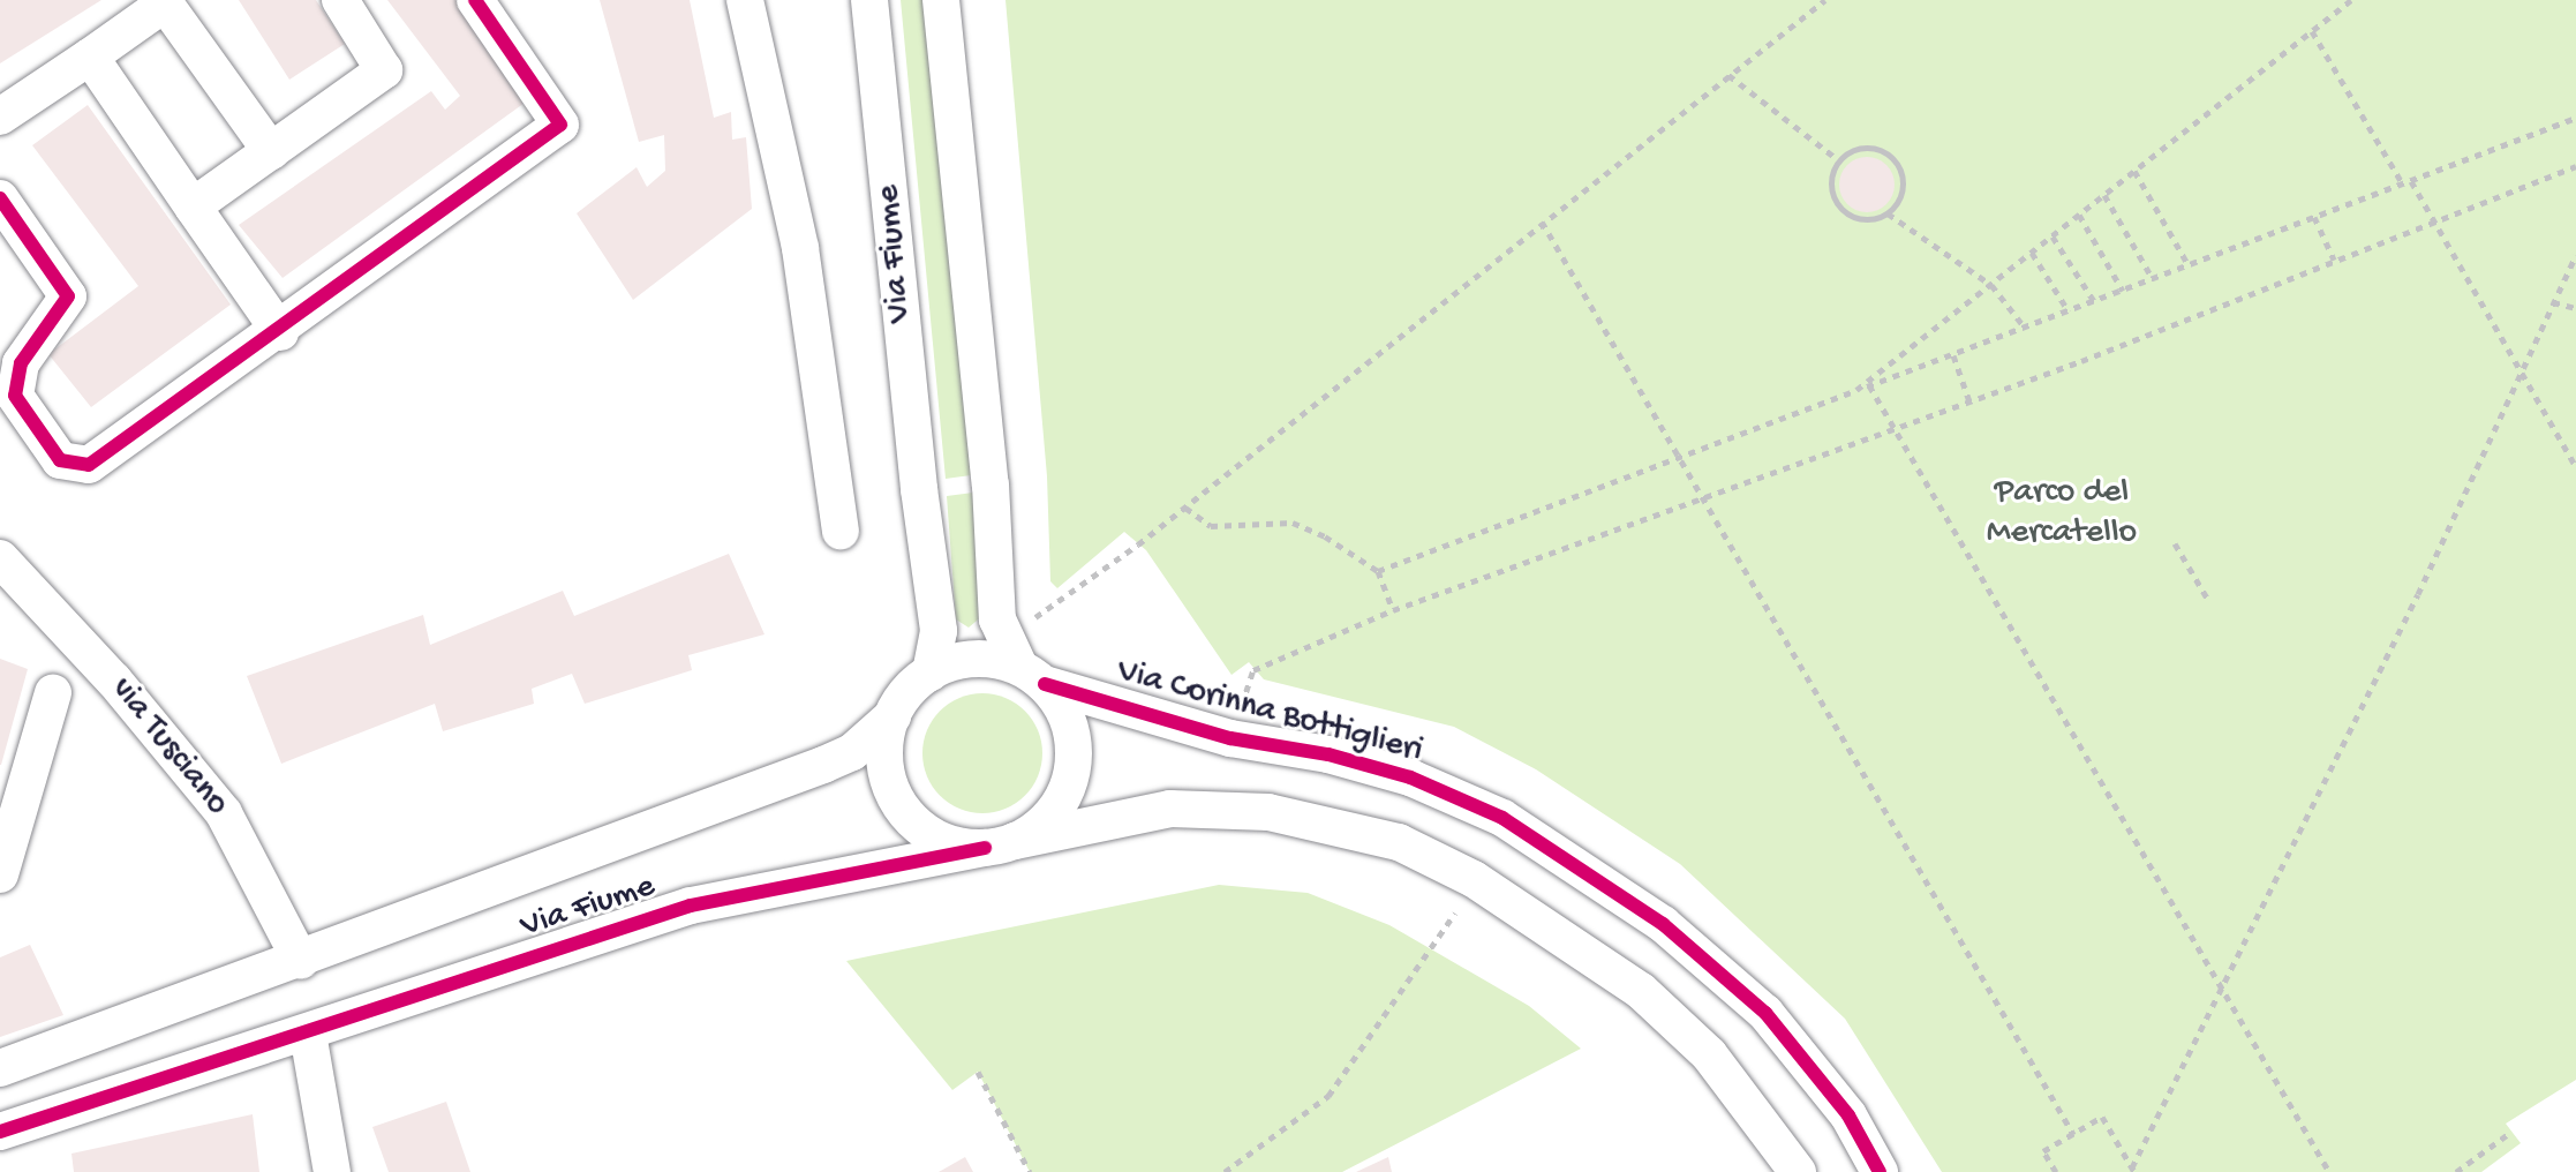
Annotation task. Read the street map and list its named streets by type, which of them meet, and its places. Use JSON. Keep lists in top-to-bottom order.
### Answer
{
  "streets": {
    "street": ["Via Fiume", "Via Corinna Bottiglieri", "via Tusciano"]
  },
  "crossings": [
    ["Via Fiume", "Via Corinna Bottiglieri"],
    ["Via Fiume", "via Tusciano"]
  ],
  "parks": ["Parco del Mercatello"]
}
